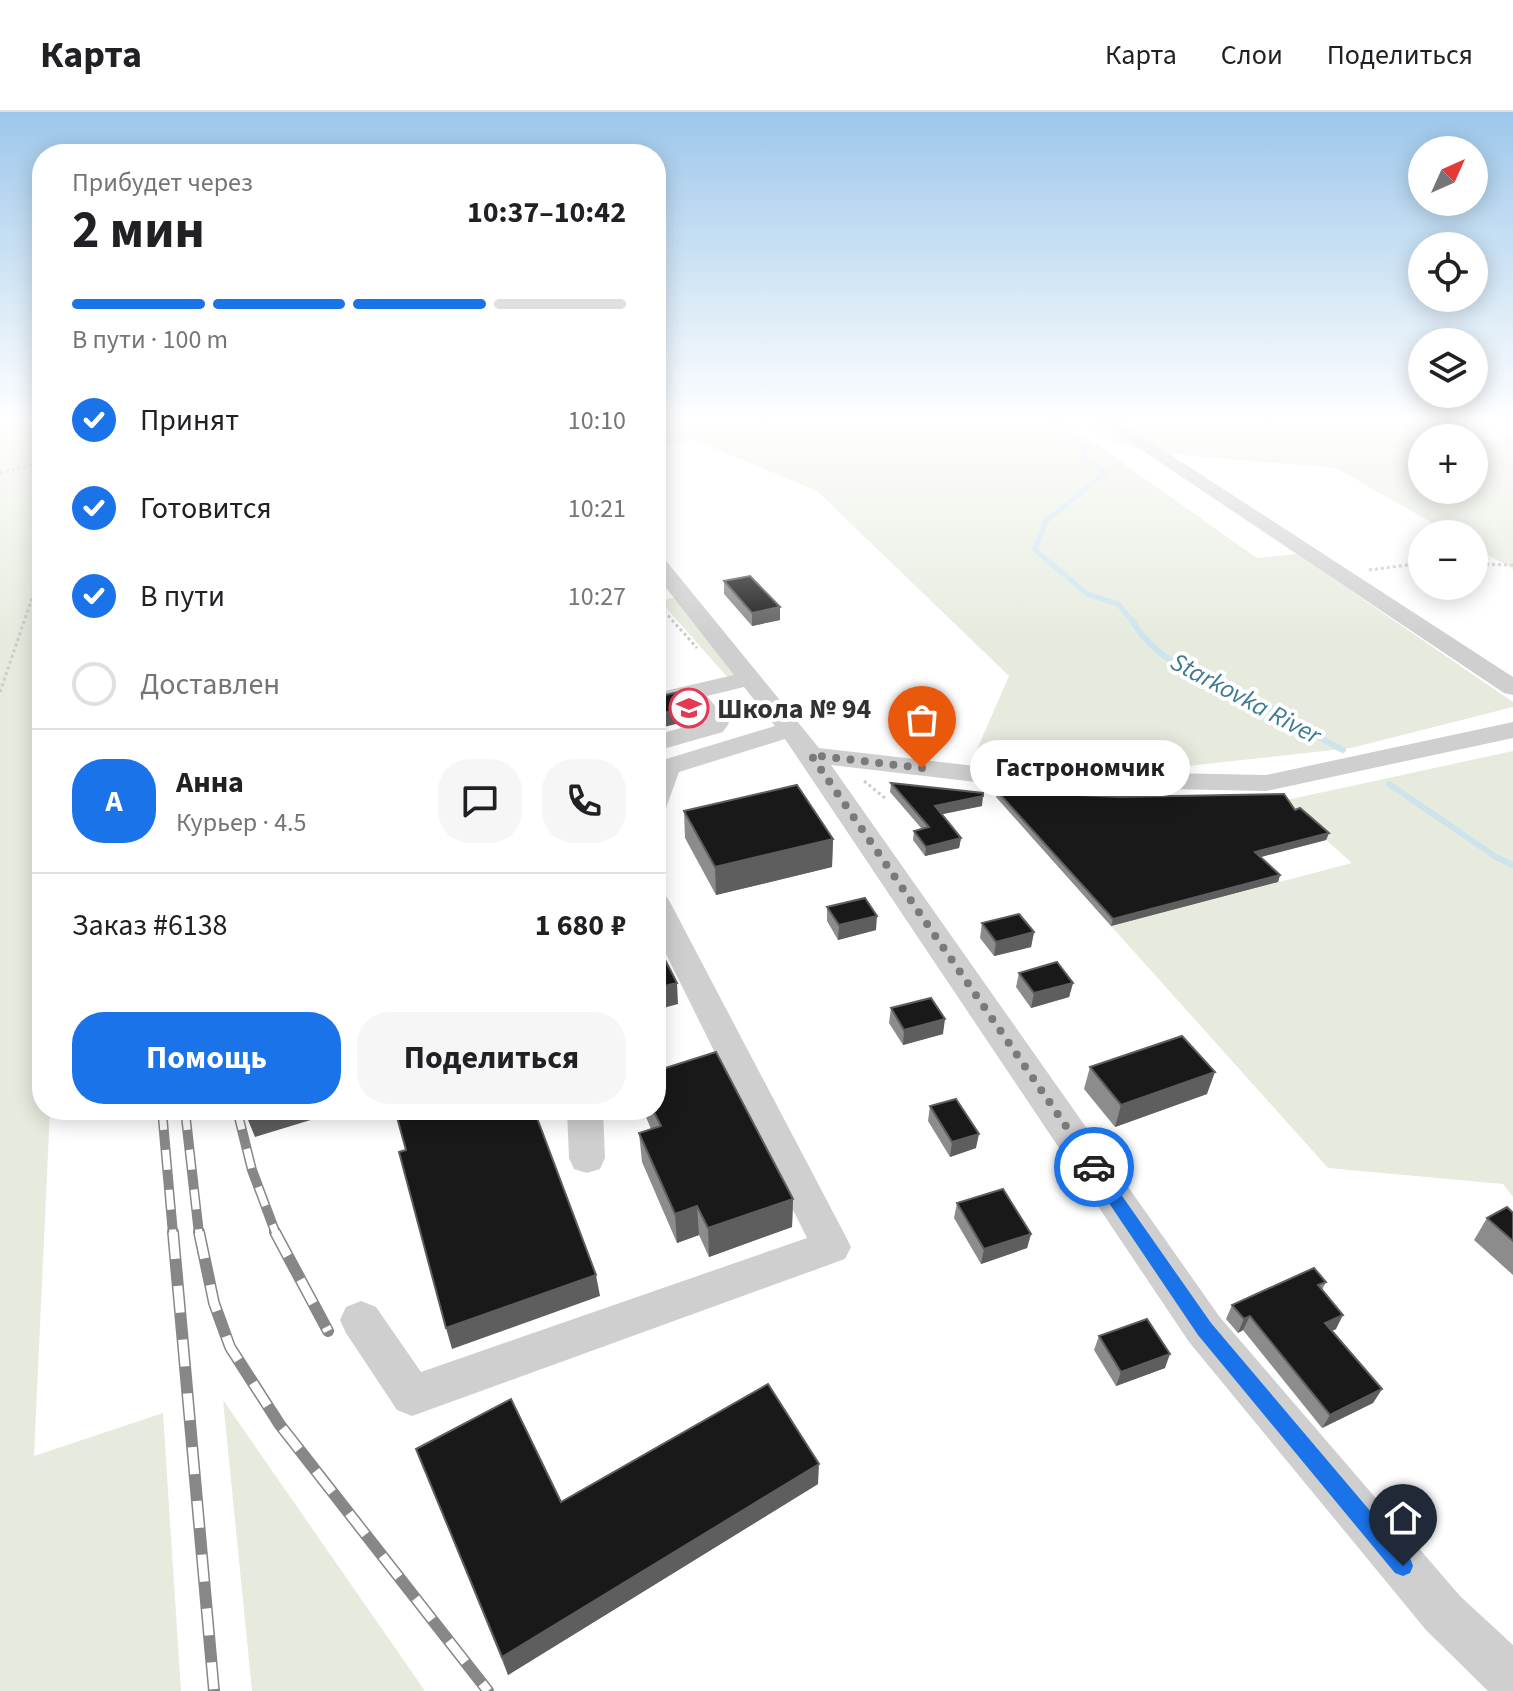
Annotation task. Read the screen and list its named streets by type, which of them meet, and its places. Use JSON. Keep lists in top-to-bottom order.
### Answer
{
  "water": ["Starkovka River"],
  "places": {
    "school or university": ["Школа № 94"],
    "other": ["Гастрономчик"]
  },
  "north": "top right",
  "page": {
    "header": "Карта",
    "nav": ["Карта", "Слои", "Поделиться"],
    "map_buttons": ["+", "−"],
    "heading": ["2 мин", "Прибудет через", "10:37–10:42"],
    "panel": [
      "Анна",
      "Курьер · 4.5",
      "Заказ #6138",
      "1 680 ₽"
    ],
    "bar": "В пути · 100 m",
    "list": [
      ["Принят", "10:10"],
      ["Готовится", "10:21"],
      ["В пути", "10:27"],
      "Доставлен"
    ],
    "bubble": "Гастрономчик",
    "round": "А",
    "buttons": ["Помощь", "Поделиться"]
  }
}
